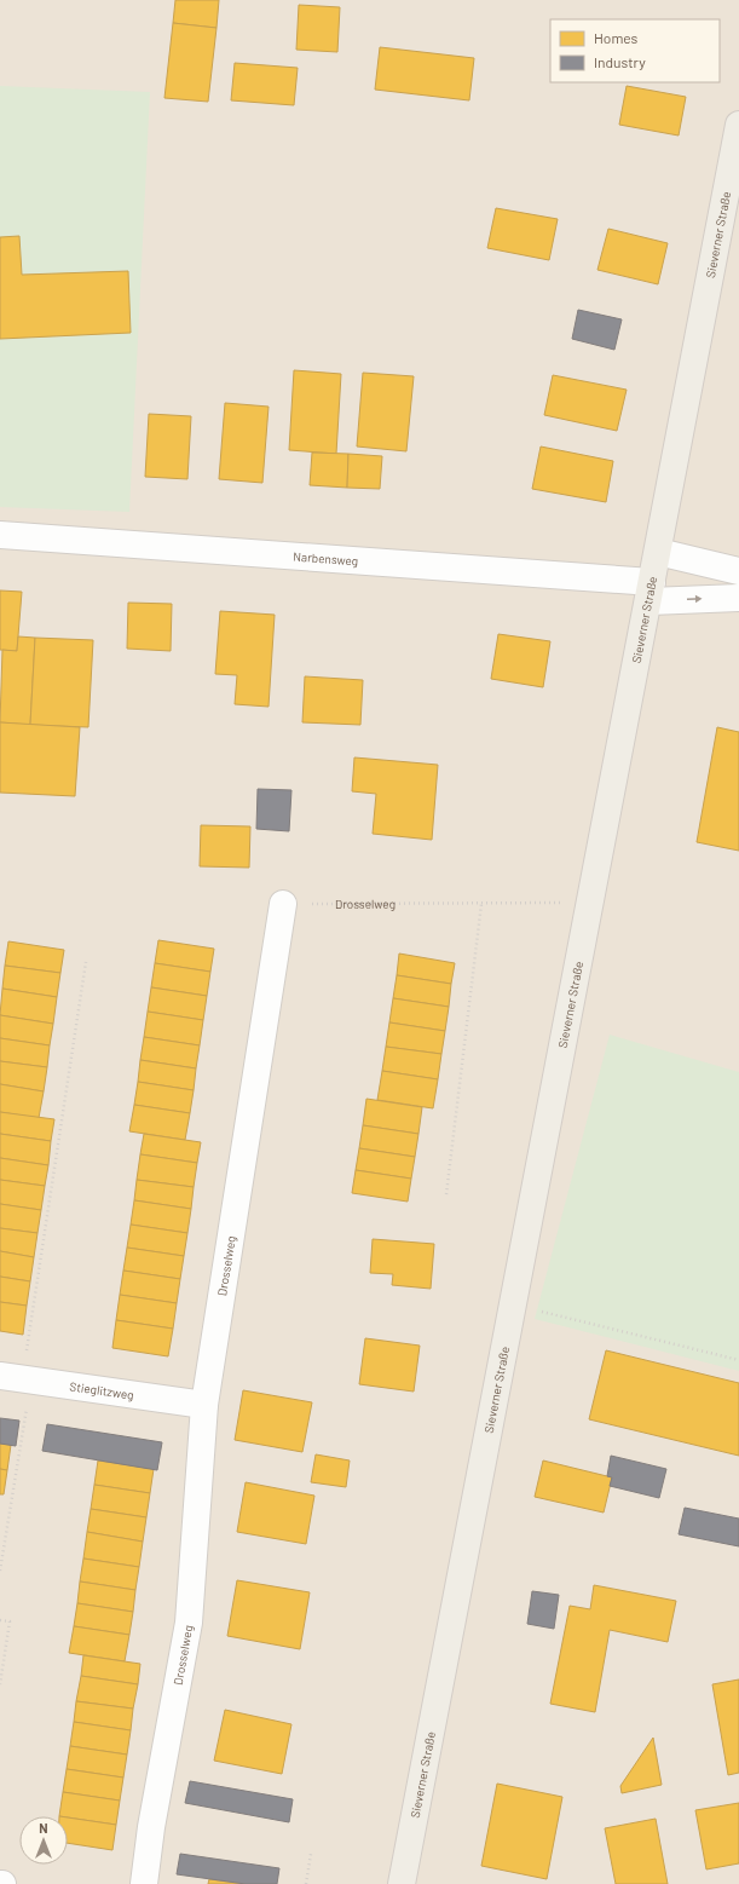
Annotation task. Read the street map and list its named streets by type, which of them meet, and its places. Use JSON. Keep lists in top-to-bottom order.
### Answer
{
  "streets": {
    "main road": ["Sieverner Straße"],
    "street": ["Narbensweg", "Drosselweg", "Stieglitzweg"]
  },
  "crossings": [
    ["Sieverner Straße", "Narbensweg"],
    ["Drosselweg", "Stieglitzweg"]
  ],
  "legend": ["Homes", "Industry"],
  "north": "top"
}
